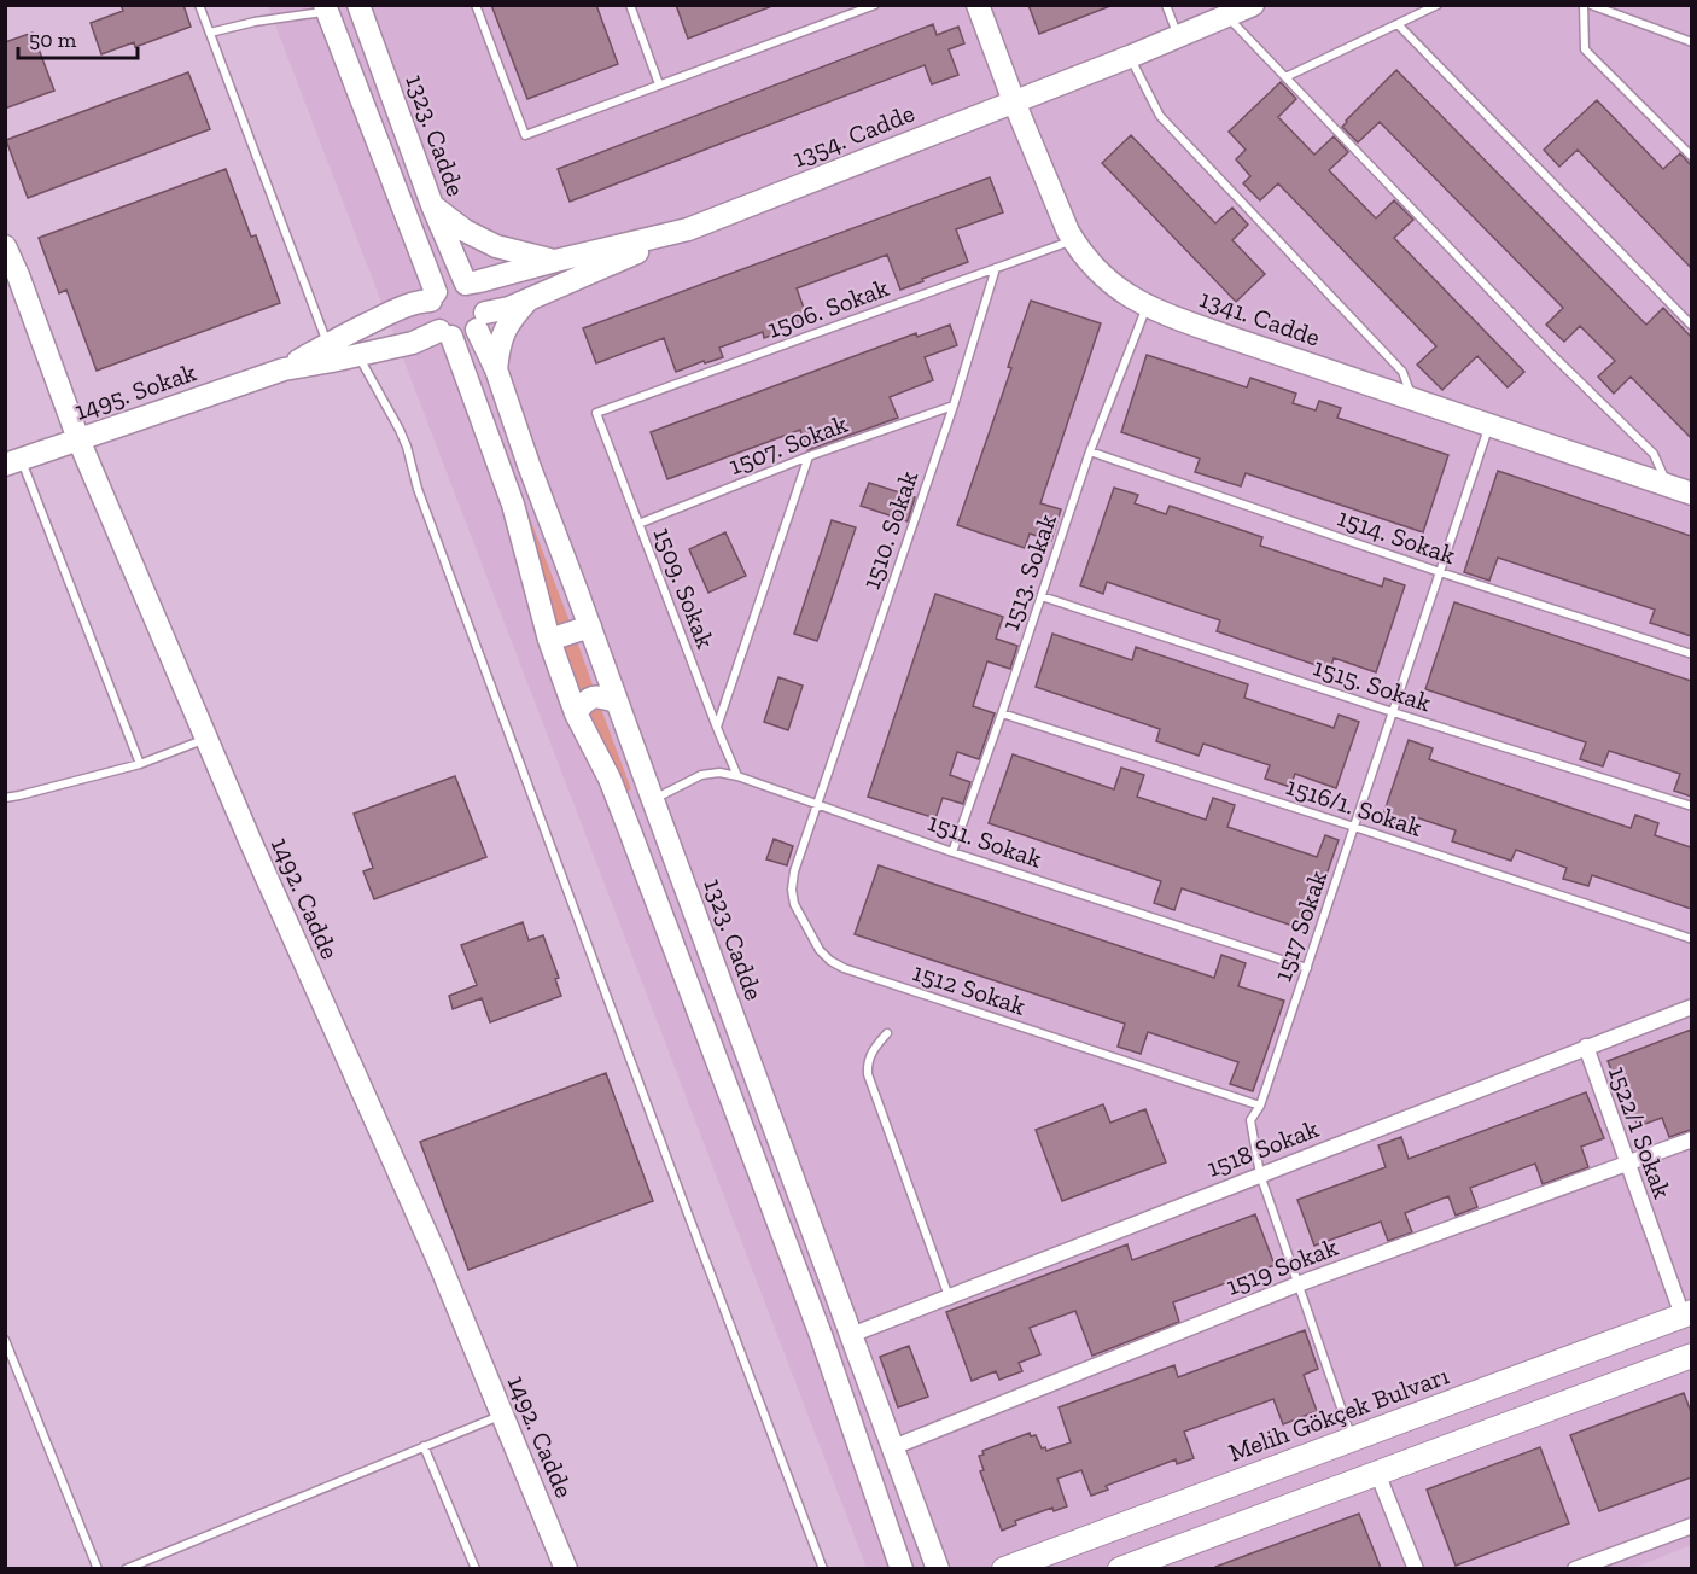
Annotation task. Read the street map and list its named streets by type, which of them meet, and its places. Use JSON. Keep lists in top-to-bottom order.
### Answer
{
  "streets": {
    "main road": [
      "1323. Cadde",
      "1354. Cadde",
      "1341. Cadde",
      "1495. Sokak",
      "1492. Cadde",
      "Melih Gökçek Bulvarı"
    ],
    "street": ["1522/1 Sokak", "1518 Sokak", "1519 Sokak"],
    "lane": [
      "1506. Sokak",
      "1507. Sokak",
      "1510. Sokak",
      "1514. Sokak",
      "1513. Sokak",
      "1509. Sokak",
      "1515. Sokak",
      "1516/1. Sokak",
      "1511. Sokak",
      "1517 Sokak",
      "1512 Sokak"
    ]
  },
  "crossings": [
    ["1323. Cadde", "1354. Cadde"],
    ["1323. Cadde", "1495. Sokak"],
    ["1323. Cadde", "1511. Sokak"],
    ["1323. Cadde", "1518 Sokak"],
    ["1323. Cadde", "1519 Sokak"],
    ["1354. Cadde", "1341. Cadde"],
    ["1354. Cadde", "1495. Sokak"],
    ["1506. Sokak", "1341. Cadde"],
    ["1506. Sokak", "1510. Sokak"],
    ["1506. Sokak", "1509. Sokak"],
    ["1341. Cadde", "1513. Sokak"],
    ["1341. Cadde", "1517 Sokak"],
    ["1495. Sokak", "1492. Cadde"],
    ["1507. Sokak", "1510. Sokak"],
    ["1507. Sokak", "1509. Sokak"],
    ["1510. Sokak", "1511. Sokak"],
    ["1510. Sokak", "1512 Sokak"],
    ["1514. Sokak", "1513. Sokak"],
    ["1514. Sokak", "1517 Sokak"],
    ["1513. Sokak", "1515. Sokak"],
    ["1513. Sokak", "1516/1. Sokak"],
    ["1513. Sokak", "1511. Sokak"],
    ["1509. Sokak", "1511. Sokak"],
    ["1515. Sokak", "1517 Sokak"],
    ["1516/1. Sokak", "1517 Sokak"],
    ["1511. Sokak", "1517 Sokak"],
    ["1511. Sokak", "1512 Sokak"],
    ["1517 Sokak", "1512 Sokak"],
    ["1517 Sokak", "1518 Sokak"],
    ["1517 Sokak", "1519 Sokak"],
    ["1517 Sokak", "Melih Gökçek Bulvarı"],
    ["1522/1 Sokak", "1518 Sokak"],
    ["1522/1 Sokak", "1519 Sokak"],
    ["1522/1 Sokak", "Melih Gökçek Bulvarı"]
  ],
  "scale_bar": "50 m"
}
